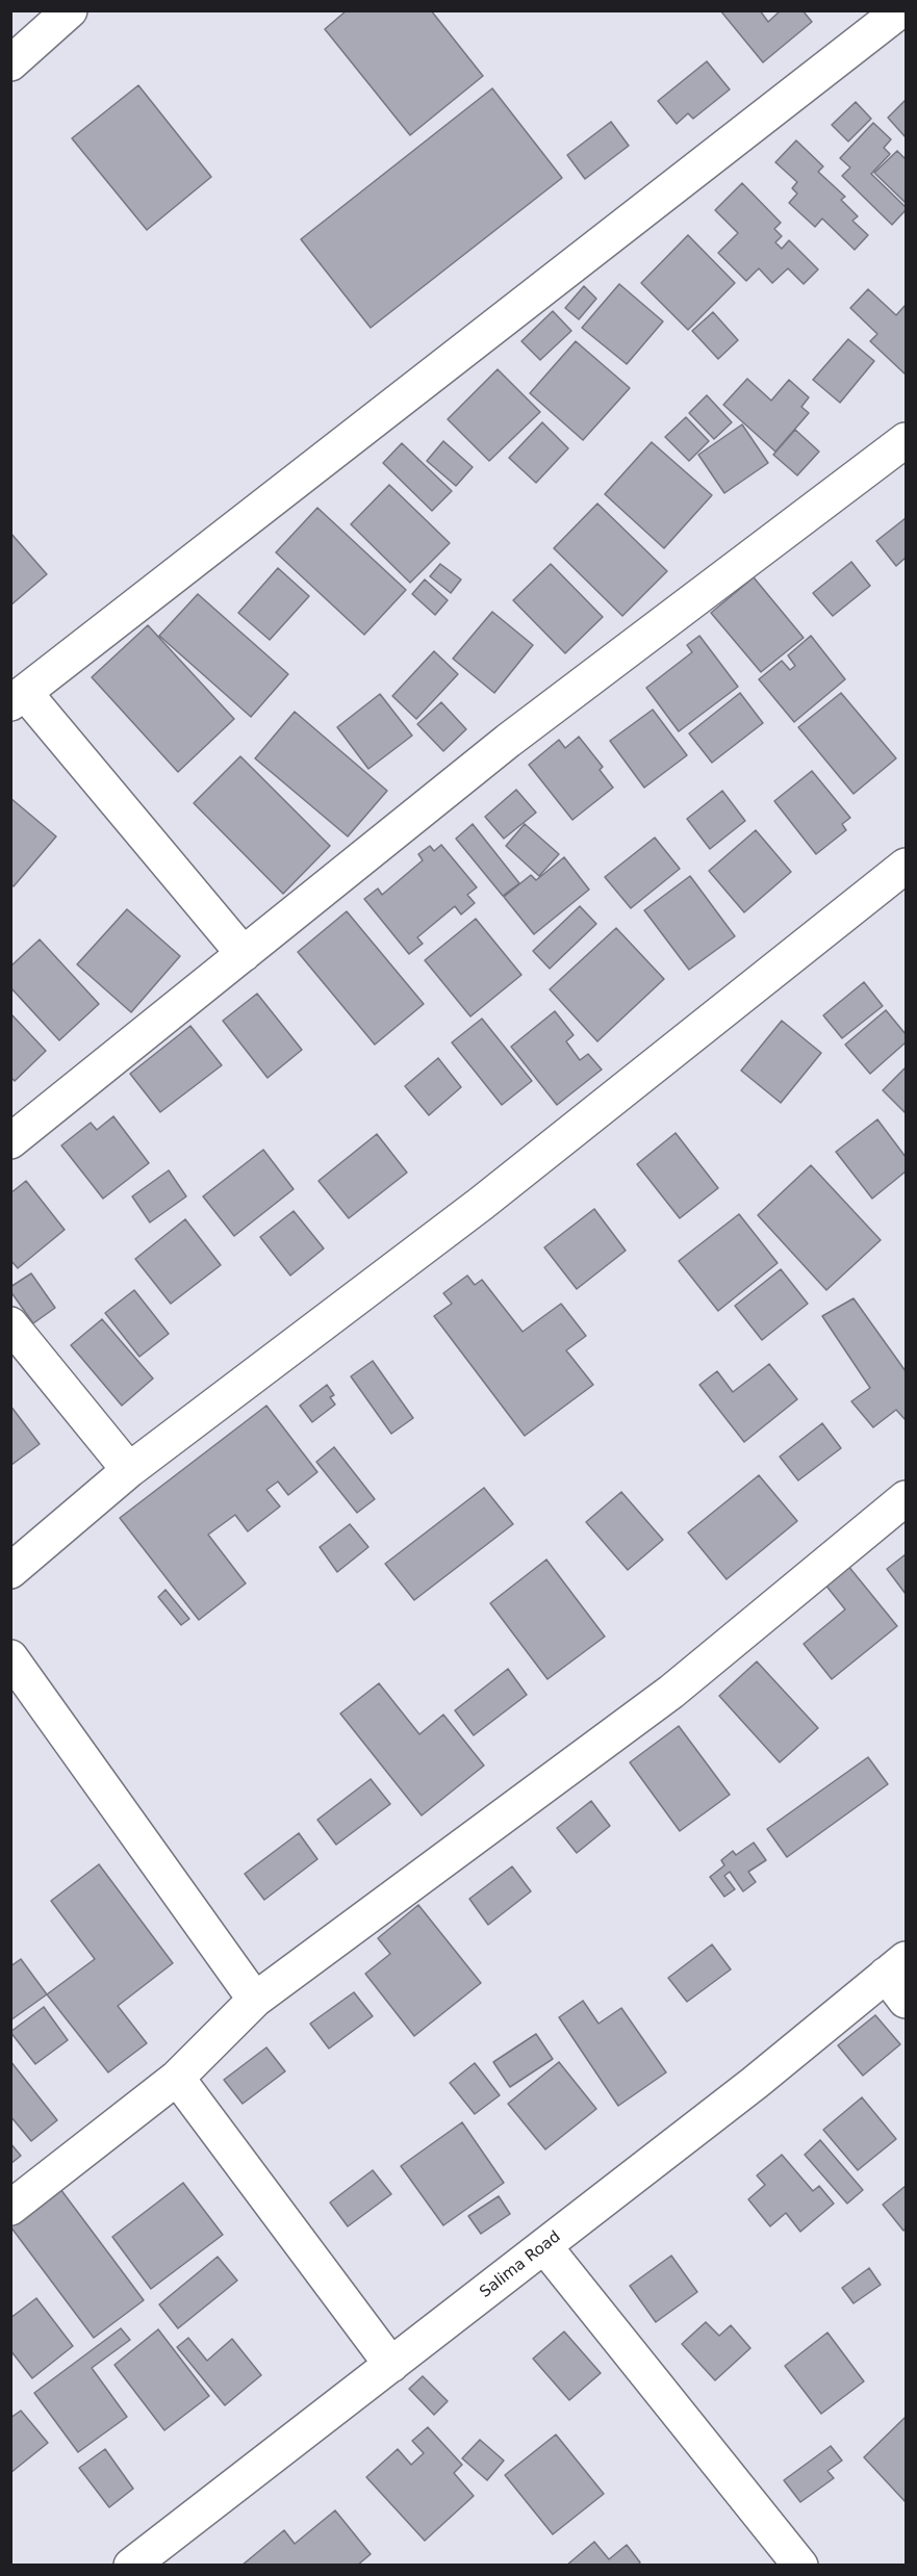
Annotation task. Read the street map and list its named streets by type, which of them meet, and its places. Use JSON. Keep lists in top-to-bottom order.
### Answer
{
  "streets": {
    "street": ["Salima Road"]
  }
}
